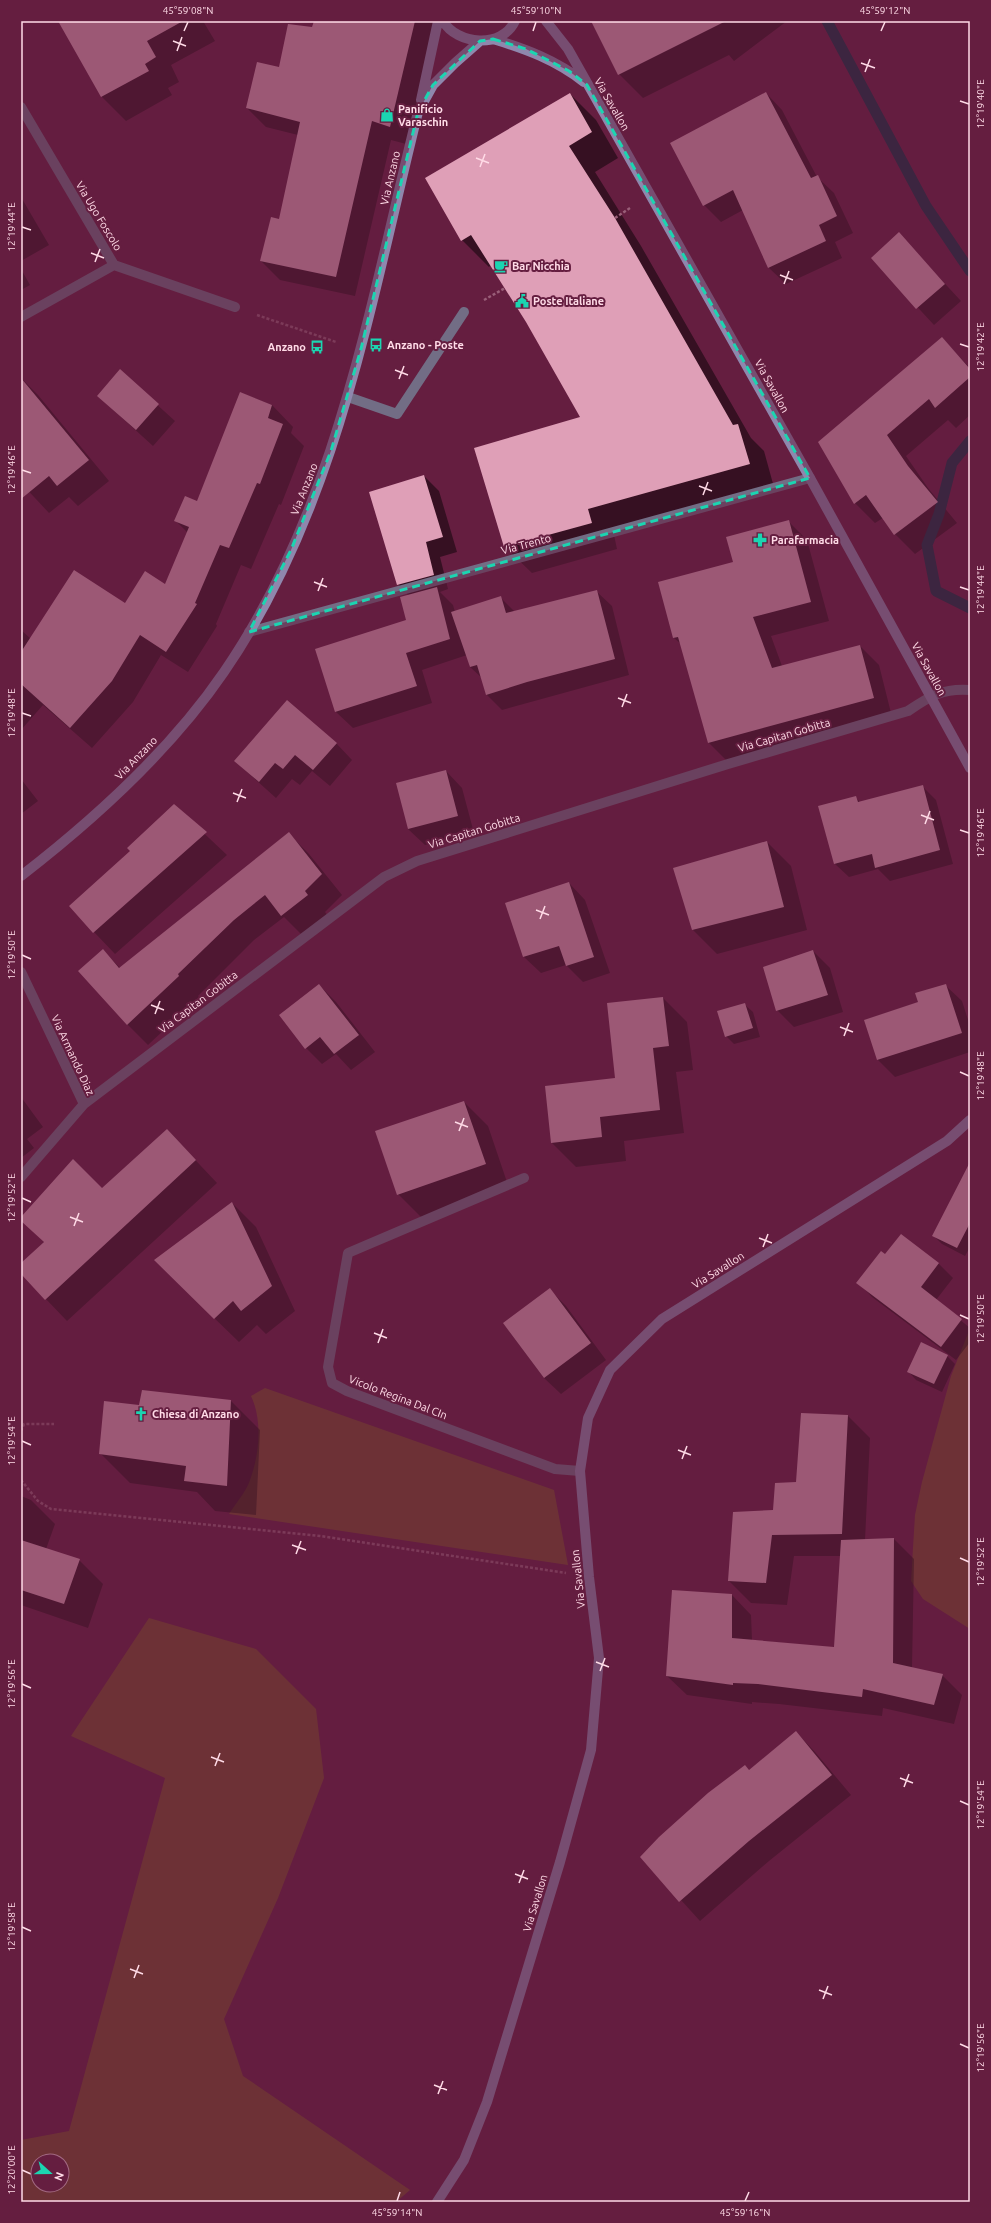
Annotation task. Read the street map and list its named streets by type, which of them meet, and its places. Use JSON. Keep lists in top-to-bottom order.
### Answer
{
  "streets": {
    "main road": ["Via Savallon", "Via Anzano"],
    "street": [
      "Via Ugo Foscolo",
      "Via Trento",
      "Via Capitan Gobitta",
      "Via Armando Diaz",
      "Vicolo Regina Dal CIn"
    ]
  },
  "crossings": [
    ["Via Savallon", "Via Trento"],
    ["Via Savallon", "Via Capitan Gobitta"],
    ["Via Savallon", "Vicolo Regina Dal CIn"],
    ["Via Anzano", "Via Trento"],
    ["Via Capitan Gobitta", "Via Armando Diaz"]
  ],
  "places": {
    "shop": ["Panificio Varaschin"],
    "cafe": ["Bar Nicchia"],
    "public building": ["Poste Italiane"],
    "bus stop": ["Anzano - Poste", "Anzano"],
    "pharmacy": ["Parafarmacia"],
    "church": ["Chiesa di Anzano"]
  },
  "north": "right",
  "coordinates": [
    "45°59'08\"N",
    "45°59'10\"N",
    "45°59'12\"N",
    "12°19'40\"E",
    "12°19'44\"E",
    "12°19'42\"E",
    "12°19'46\"E",
    "12°19'48\"E",
    "12°19'50\"E",
    "12°19'52\"E",
    "12°19'54\"E",
    "12°19'56\"E",
    "12°19'58\"E",
    "12°20'00\"E",
    "45°59'14\"N",
    "45°59'16\"N"
  ]
}
